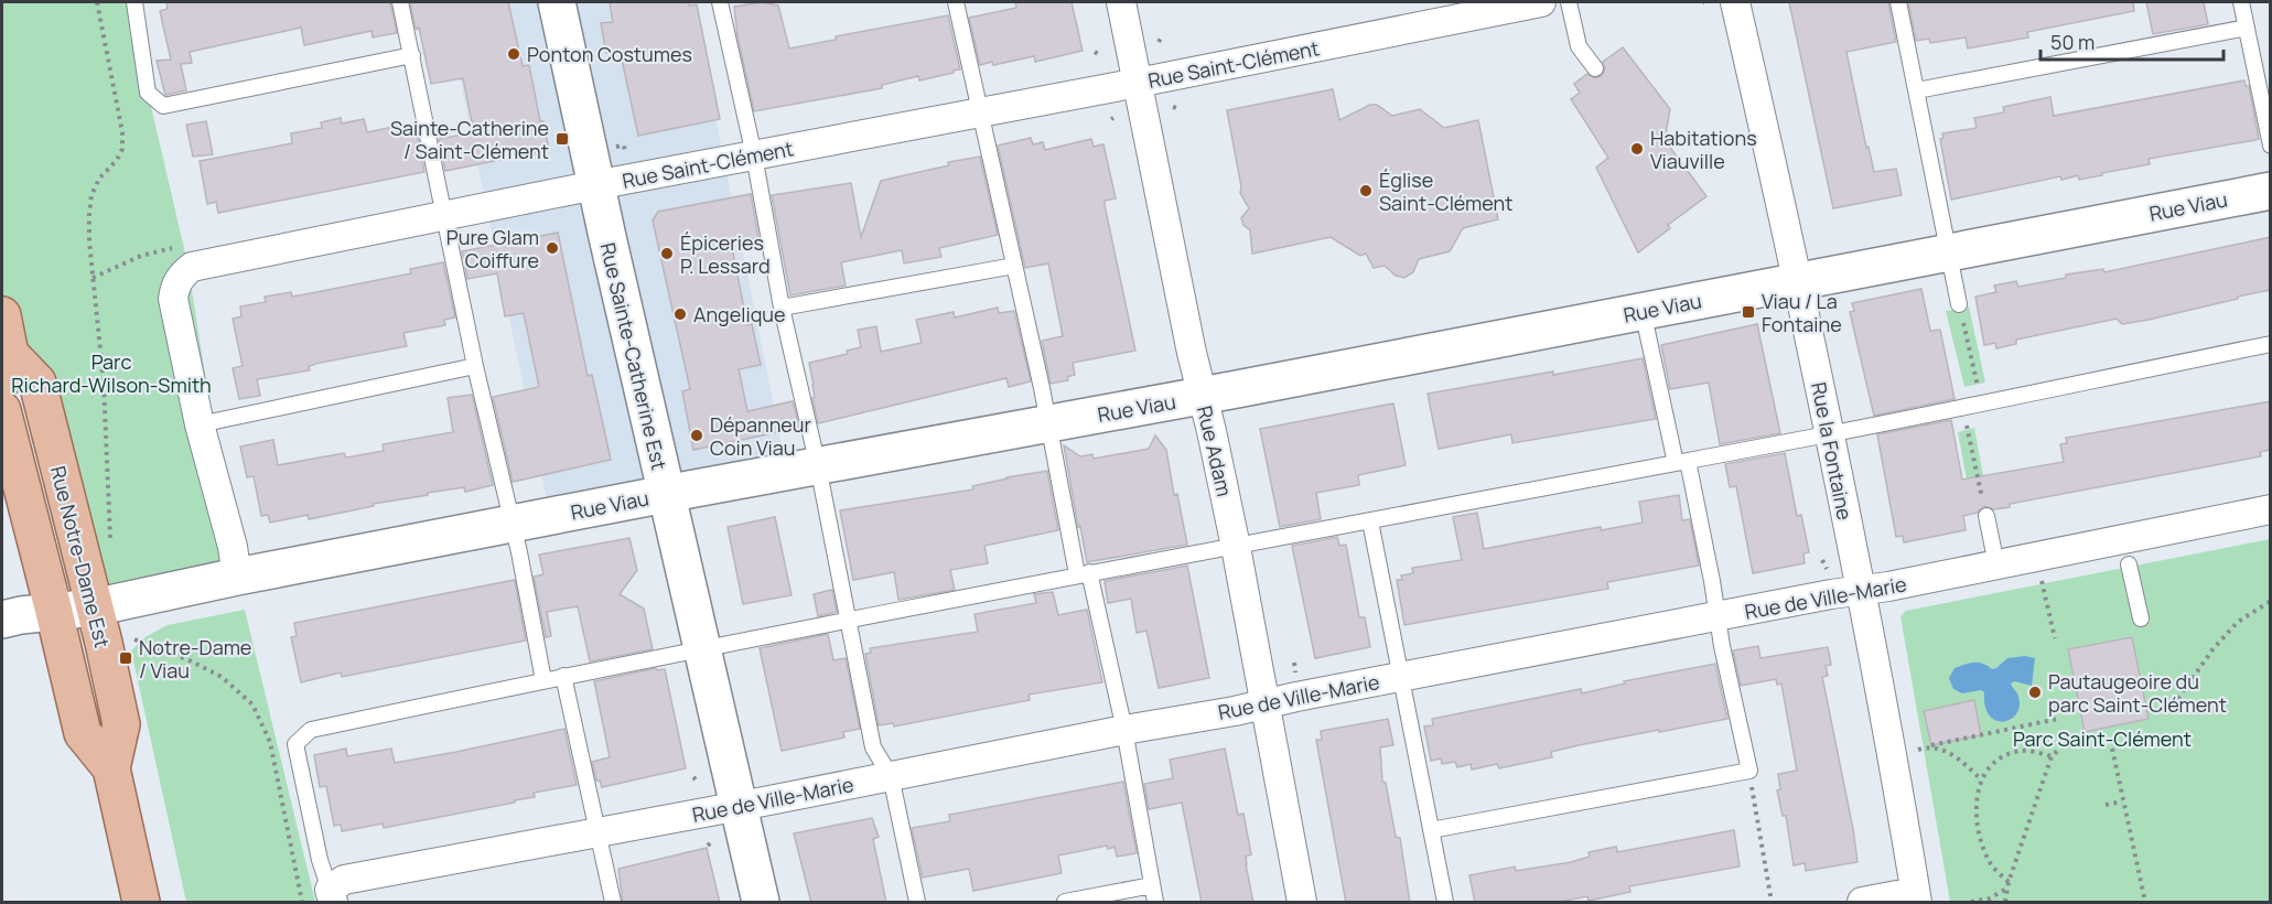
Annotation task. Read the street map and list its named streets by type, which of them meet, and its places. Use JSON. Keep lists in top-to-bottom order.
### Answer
{
  "streets": {
    "main road": ["Rue Viau", "Rue Sainte-Catherine Est", "Rue Notre-Dame Est"],
    "street": [
      "Rue Saint-Clément",
      "Rue Adam",
      "Rue la Fontaine",
      "Rue de Ville-Marie"
    ]
  },
  "crossings": [
    ["Rue Saint-Clément", "Rue Viau"],
    ["Rue Saint-Clément", "Rue Sainte-Catherine Est"],
    ["Rue Saint-Clément", "Rue Adam"],
    ["Rue Viau", "Rue Sainte-Catherine Est"],
    ["Rue Viau", "Rue Adam"],
    ["Rue Viau", "Rue la Fontaine"],
    ["Rue Viau", "Rue Notre-Dame Est"],
    ["Rue Sainte-Catherine Est", "Rue de Ville-Marie"],
    ["Rue Adam", "Rue de Ville-Marie"],
    ["Rue la Fontaine", "Rue de Ville-Marie"]
  ],
  "parks": ["Parc Richard-Wilson-Smith", "Parc Saint-Clément"],
  "places": {
    "other": [
      "Ponton Costumes",
      "Habitations Viauville",
      "Église Saint-Clément",
      "Pure Glam Coiffure",
      "Épiceries P. Lessard",
      "Angelique",
      "Dépanneur Coin Viau",
      "Pautaugeoire du parc Saint-Clément"
    ],
    "transit": ["Sainte-Catherine / Saint-Clément", "Viau / La Fontaine", "Notre-Dame / Viau"]
  },
  "scale_bar": "50 m"
}
